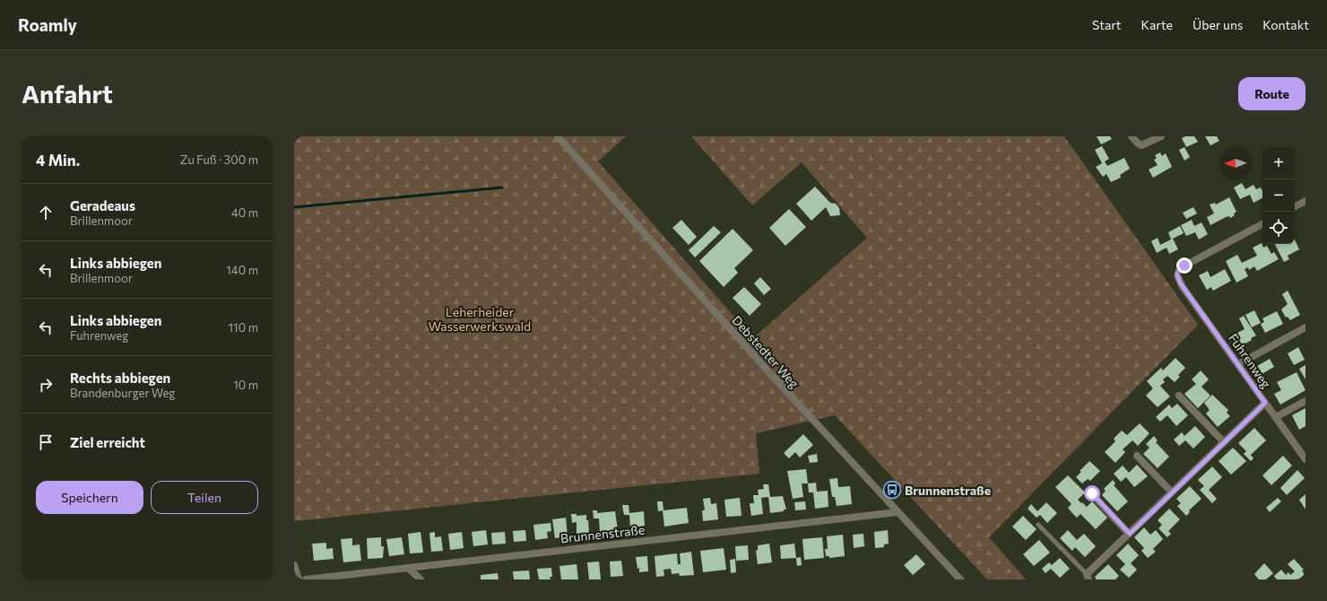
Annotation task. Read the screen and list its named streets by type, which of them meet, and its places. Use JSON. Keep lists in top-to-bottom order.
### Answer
{
  "streets": {
    "street": ["Debstedter Weg", "Fuhrenweg", "Brunnenstraße"]
  },
  "crossings": [
    ["Debstedter Weg", "Brunnenstraße"]
  ],
  "parks": ["Leherheider Wasserwerkswald"],
  "places": {
    "bus stop": ["Brunnenstraße"]
  },
  "north": "left",
  "page": {
    "header": "Roamly",
    "nav": [
      "Start",
      "Karte",
      "Über uns",
      "Kontakt"
    ],
    "buttons": [
      "Route",
      ["Speichern", "Teilen"]
    ],
    "title": "Anfahrt",
    "heading": ["4 Min.", "Zu Fuß · 300 m"],
    "map_buttons": ["+", "−"],
    "list": [
      ["Geradeaus", "Brillenmoor", "40 m"],
      ["Links abbiegen", "Brillenmoor", "140 m"],
      ["Links abbiegen", "Fuhrenweg", "110 m"],
      ["Rechts abbiegen", "Brandenburger Weg", "10 m"],
      "Ziel erreicht"
    ]
  }
}
